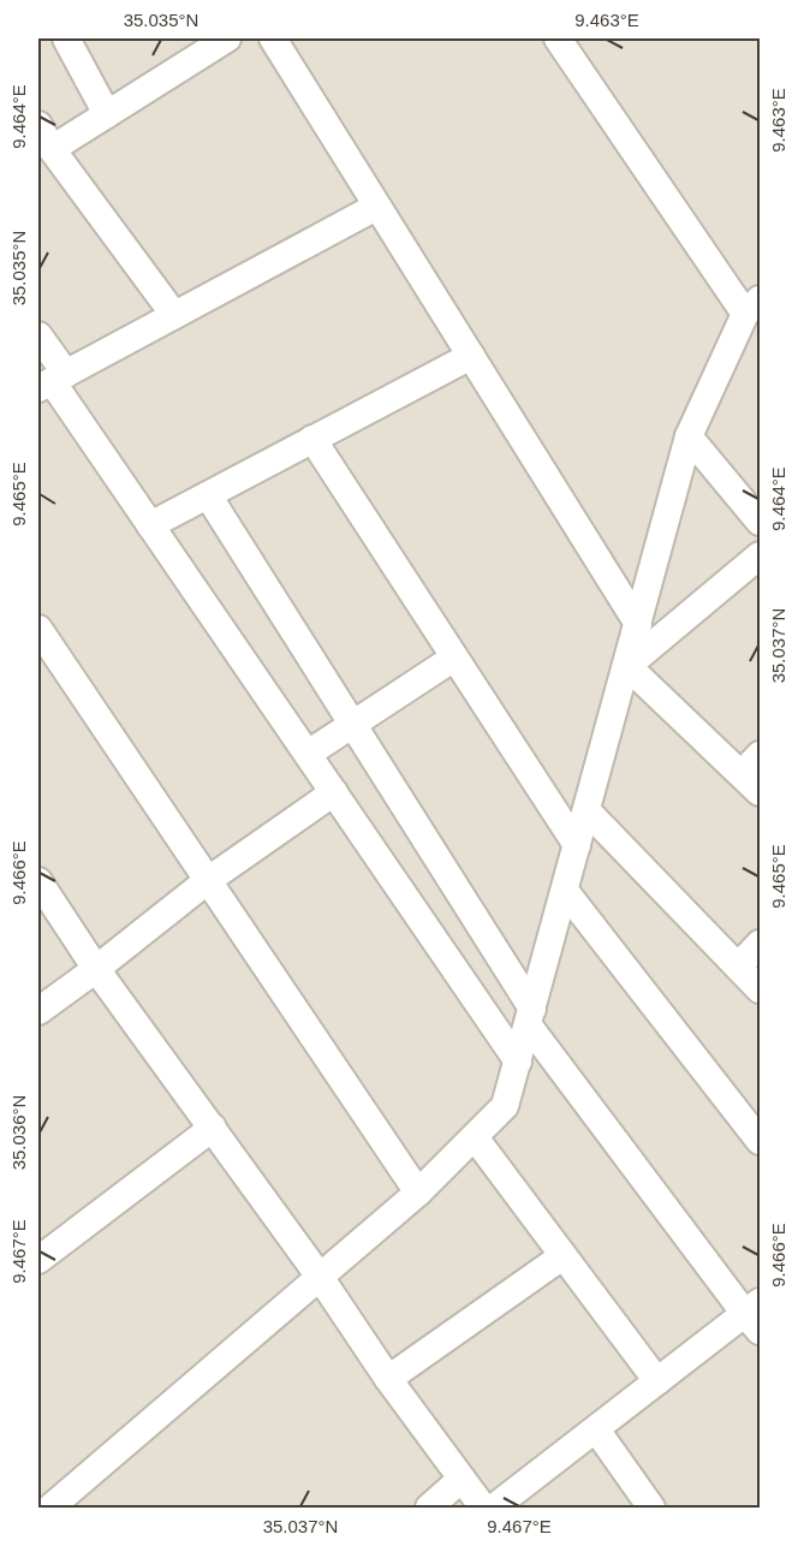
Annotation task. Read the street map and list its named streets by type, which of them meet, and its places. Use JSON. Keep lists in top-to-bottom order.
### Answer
{
  "coordinates": [
    "35.035°N",
    "9.463°E",
    "9.464°E",
    "9.465°E",
    "35.037°N",
    "9.466°E",
    "35.036°N",
    "9.467°E"
  ]
}
